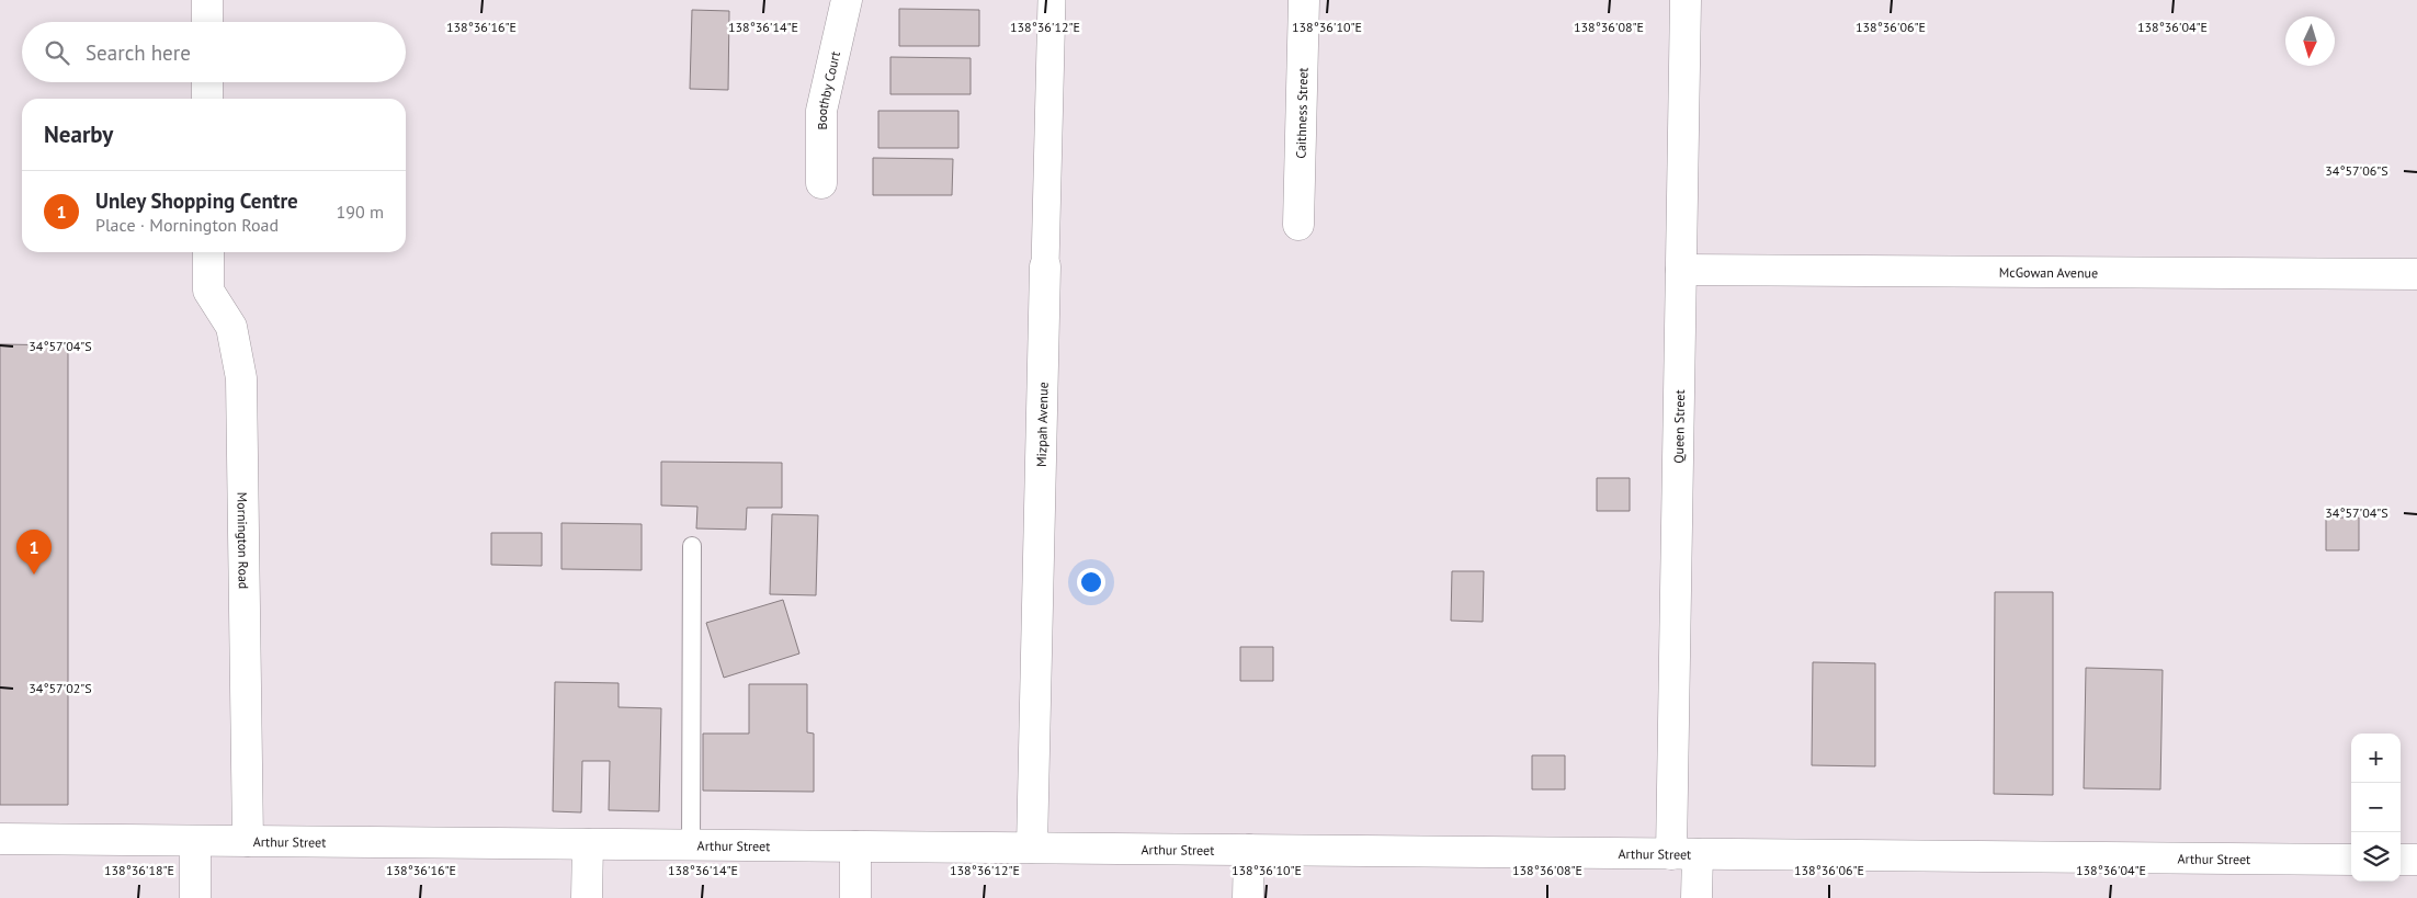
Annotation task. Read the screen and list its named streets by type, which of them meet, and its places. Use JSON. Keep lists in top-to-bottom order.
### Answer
{
  "streets": {
    "street": [
      "Boothby Court",
      "Caithness Street",
      "McGowan Avenue",
      "Mizpah Avenue",
      "Queen Street",
      "Mornington Road",
      "Arthur Street"
    ]
  },
  "crossings": [
    ["McGowan Avenue", "Queen Street"],
    ["Mizpah Avenue", "Arthur Street"],
    ["Queen Street", "Arthur Street"],
    ["Mornington Road", "Arthur Street"]
  ],
  "north": "bottom",
  "page": {
    "search": "Search here",
    "heading": "Nearby",
    "list": [
      {
        "mark": "1",
        "name": "Unley Shopping Centre",
        "note": "Place · Mornington Road",
        "value": "190 m"
      }
    ],
    "pins": "1",
    "map_buttons": ["+", "−"]
  },
  "coordinates": [
    "138°36'16\"E",
    "138°36'14\"E",
    "138°36'12\"E",
    "138°36'10\"E",
    "138°36'08\"E",
    "138°36'06\"E",
    "138°36'04\"E",
    "34°57'06\"S",
    "34°57'04\"S",
    "34°57'02\"S",
    "138°36'18\"E"
  ]
}
